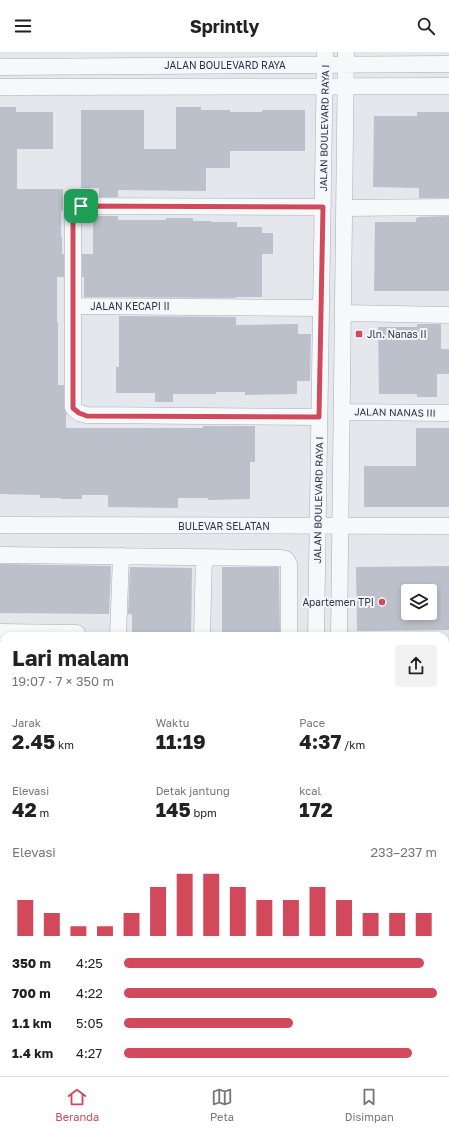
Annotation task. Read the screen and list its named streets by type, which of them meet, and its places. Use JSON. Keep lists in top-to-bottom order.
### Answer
{
  "streets": {
    "street": [
      "JALAN BOULEVARD RAYA",
      "JALAN BOULEVARD RAYA I",
      "JALAN KECAPI II",
      "JALAN NANAS III",
      "BULEVAR SELATAN"
    ]
  },
  "crossings": [
    ["JALAN BOULEVARD RAYA", "JALAN BOULEVARD RAYA I"],
    ["JALAN BOULEVARD RAYA I", "JALAN KECAPI II"],
    ["JALAN BOULEVARD RAYA I", "JALAN NANAS III"],
    ["JALAN BOULEVARD RAYA I", "BULEVAR SELATAN"]
  ],
  "places": {
    "transit": ["Jln. Nanas II"],
    "other": ["Apartemen TPI"]
  },
  "page": {
    "header": "Sprintly",
    "heading": ["Lari malam", "19:07 · 7 × 350 m"],
    "stats": [
      ["Jarak", "2.45 km"],
      ["Waktu", "11:19"],
      ["Pace", "4:37 /km"],
      ["Elevasi", "42 m"],
      ["Detak jantung", "145 bpm"],
      ["kcal", "172"]
    ],
    "chart": ["Elevasi", "233–237 m"],
    "list": [
      {
        "name": "350 m",
        "note": "4:25"
      },
      {
        "name": "700 m",
        "note": "4:22"
      },
      {
        "name": "1.1 km",
        "note": "5:05"
      },
      {
        "name": "1.4 km",
        "note": "4:27"
      }
    ],
    "tabs": ["Beranda", "Peta", "Disimpan"]
  }
}
